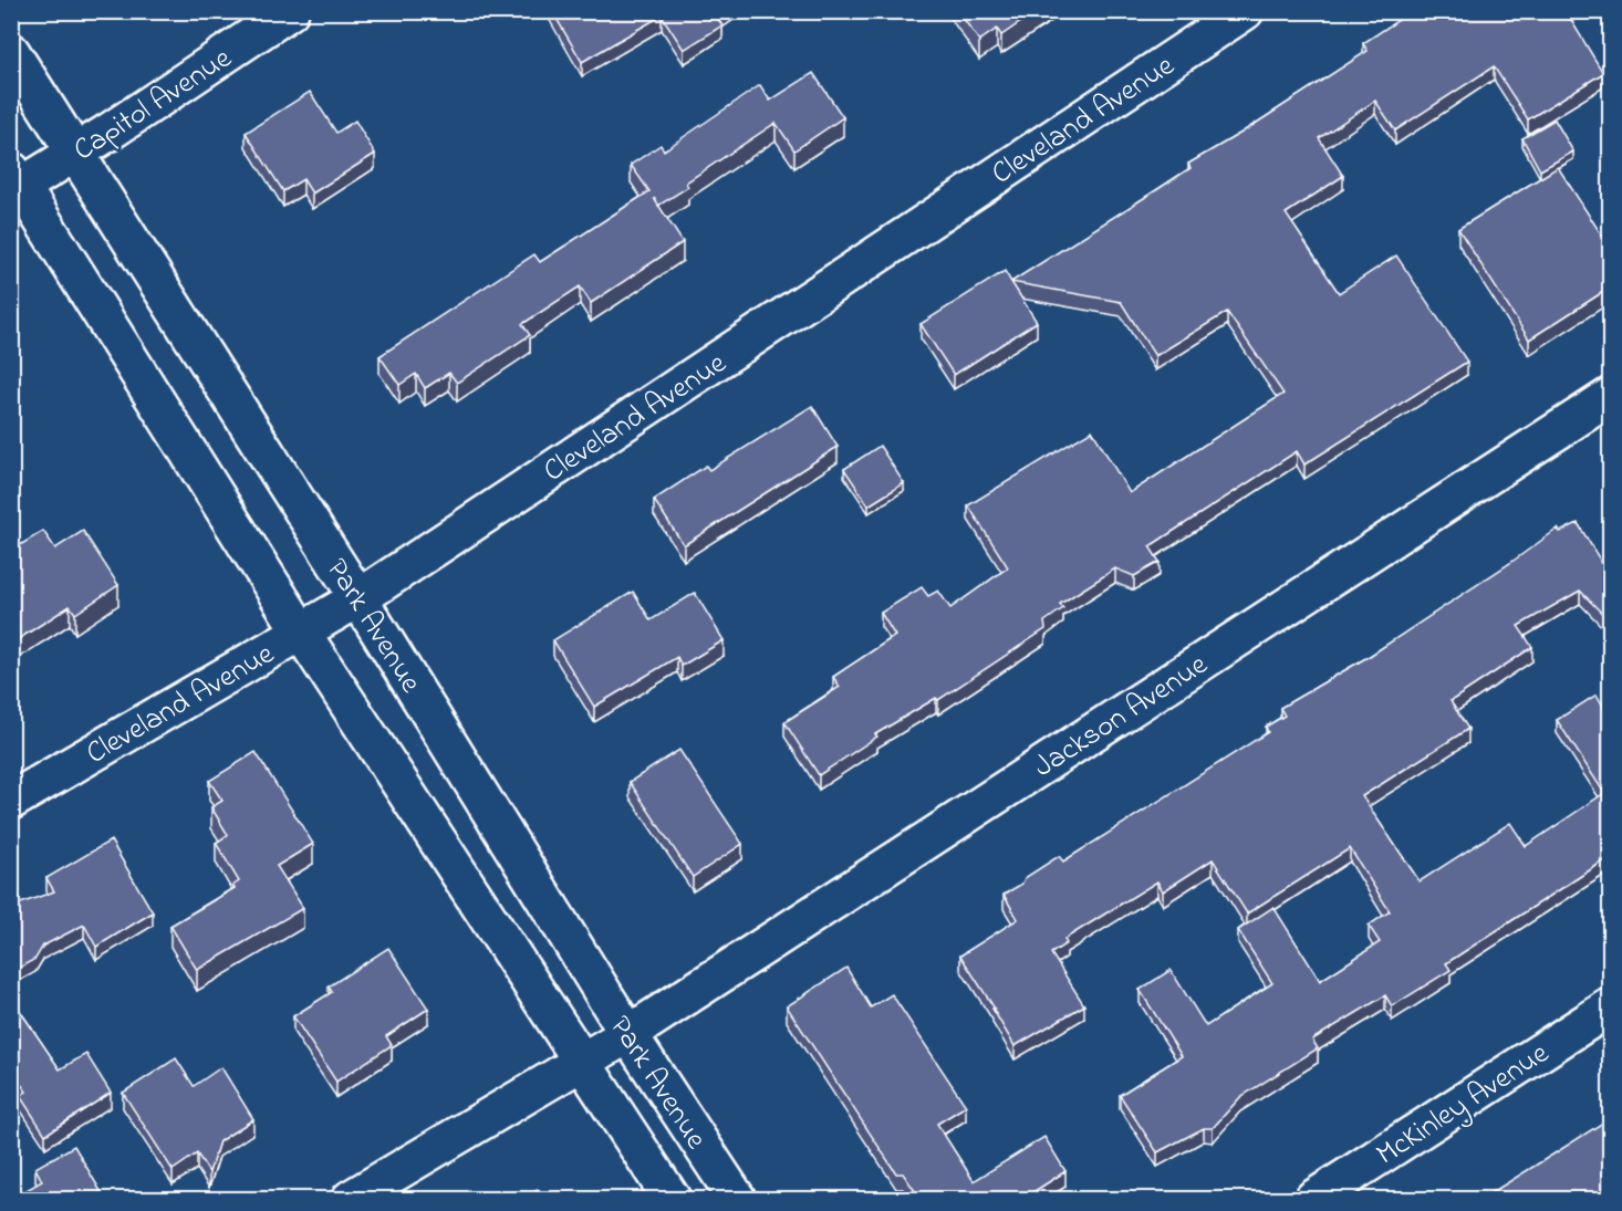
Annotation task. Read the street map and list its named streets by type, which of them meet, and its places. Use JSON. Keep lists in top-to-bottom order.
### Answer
{
  "streets": {
    "street": [
      "Capitol Avenue",
      "Cleveland Avenue",
      "Park Avenue",
      "Jackson Avenue",
      "McKinley Avenue"
    ]
  },
  "crossings": [
    ["Capitol Avenue", "Park Avenue"],
    ["Cleveland Avenue", "Park Avenue"],
    ["Park Avenue", "Jackson Avenue"]
  ]
}
